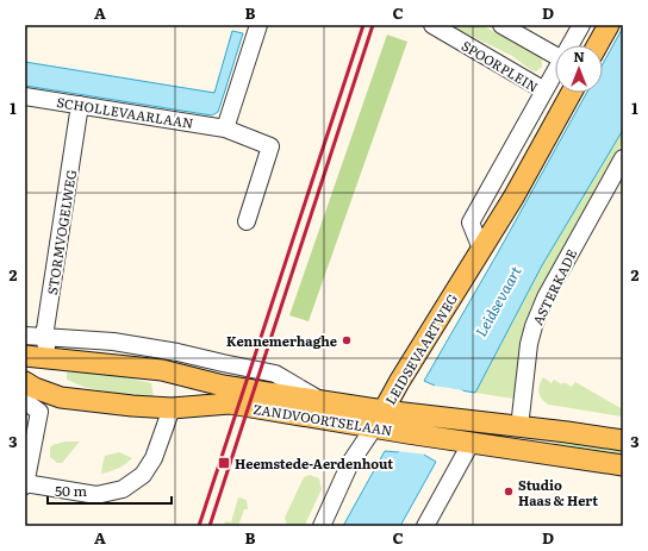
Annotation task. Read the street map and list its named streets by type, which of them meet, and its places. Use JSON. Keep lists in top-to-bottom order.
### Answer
{
  "streets": {
    "main road": ["LEIDSEVAARTWEG", "ZANDVOORTSELAAN"],
    "street": [
      "SPOORPLEIN",
      "SCHOLLEVAARLAAN",
      "STORMVOGELWEG",
      "ASTERKADE"
    ]
  },
  "crossings": [
    ["SCHOLLEVAARLAAN", "STORMVOGELWEG"],
    ["STORMVOGELWEG", "ZANDVOORTSELAAN"],
    ["ASTERKADE", "ZANDVOORTSELAAN"],
    ["LEIDSEVAARTWEG", "ZANDVOORTSELAAN"]
  ],
  "water": ["Leidsevaart"],
  "places": {
    "other": ["Kennemerhaghe", "Studio Haas & Hert"],
    "transit": ["Heemstede-Aerdenhout"]
  },
  "scale_bar": "50 m",
  "north": "top",
  "grid": {
    "columns": [
      "A",
      "B",
      "C",
      "D"
    ],
    "rows": ["1", "2", "3"]
  }
}
